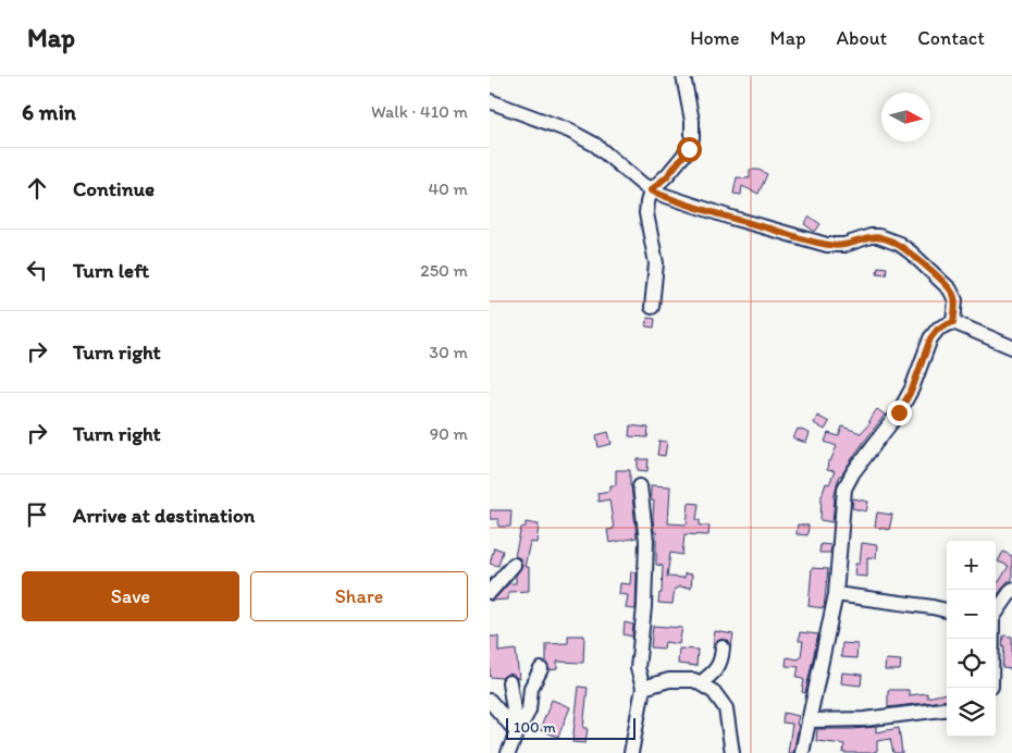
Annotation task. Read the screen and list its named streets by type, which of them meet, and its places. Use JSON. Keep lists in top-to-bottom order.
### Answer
{
  "scale_bar": "100 m",
  "north": "right",
  "page": {
    "header": "Map",
    "nav": [
      "Home",
      "Map",
      "About",
      "Contact"
    ],
    "heading": ["6 min", "Walk · 410 m"],
    "list": [
      ["Continue", "40 m"],
      ["Turn left", "250 m"],
      ["Turn right", "30 m"],
      ["Turn right", "90 m"],
      "Arrive at destination"
    ],
    "map_buttons": ["+", "−"],
    "buttons": ["Save", "Share"],
    "scale": "100 m"
  }
}
